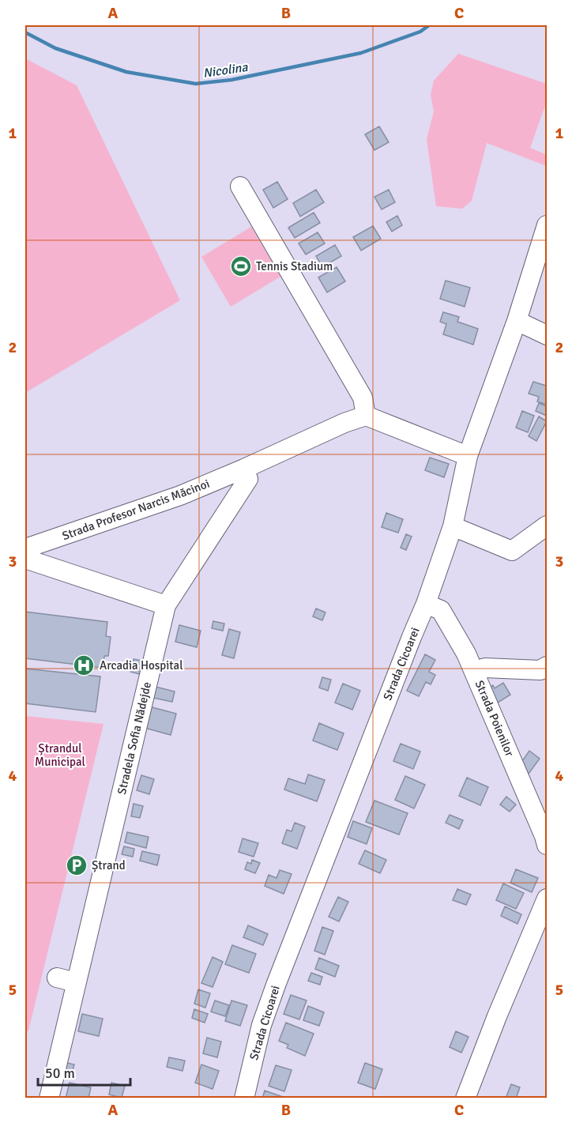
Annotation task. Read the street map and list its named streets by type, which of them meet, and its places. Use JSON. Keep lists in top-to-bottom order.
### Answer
{
  "streets": {
    "street": [
      "Strada Profesor Narcis Măcinoi",
      "Strada Cicoarei",
      "Strada Poienilor",
      "Stradela Sofia Nădejde"
    ]
  },
  "crossings": [
    ["Strada Profesor Narcis Măcinoi", "Stradela Sofia Nădejde"],
    ["Strada Cicoarei", "Strada Poienilor"]
  ],
  "water": ["Nicolina"],
  "parks": ["Ștrandul Municipal"],
  "places": {
    "sports": ["Tennis Stadium"],
    "hospital": ["Arcadia Hospital"],
    "parking": ["Ștrand"]
  },
  "scale_bar": "50 m",
  "grid": {
    "columns": ["A", "B", "C"],
    "rows": [
      "1",
      "2",
      "3",
      "4",
      "5"
    ]
  }
}
